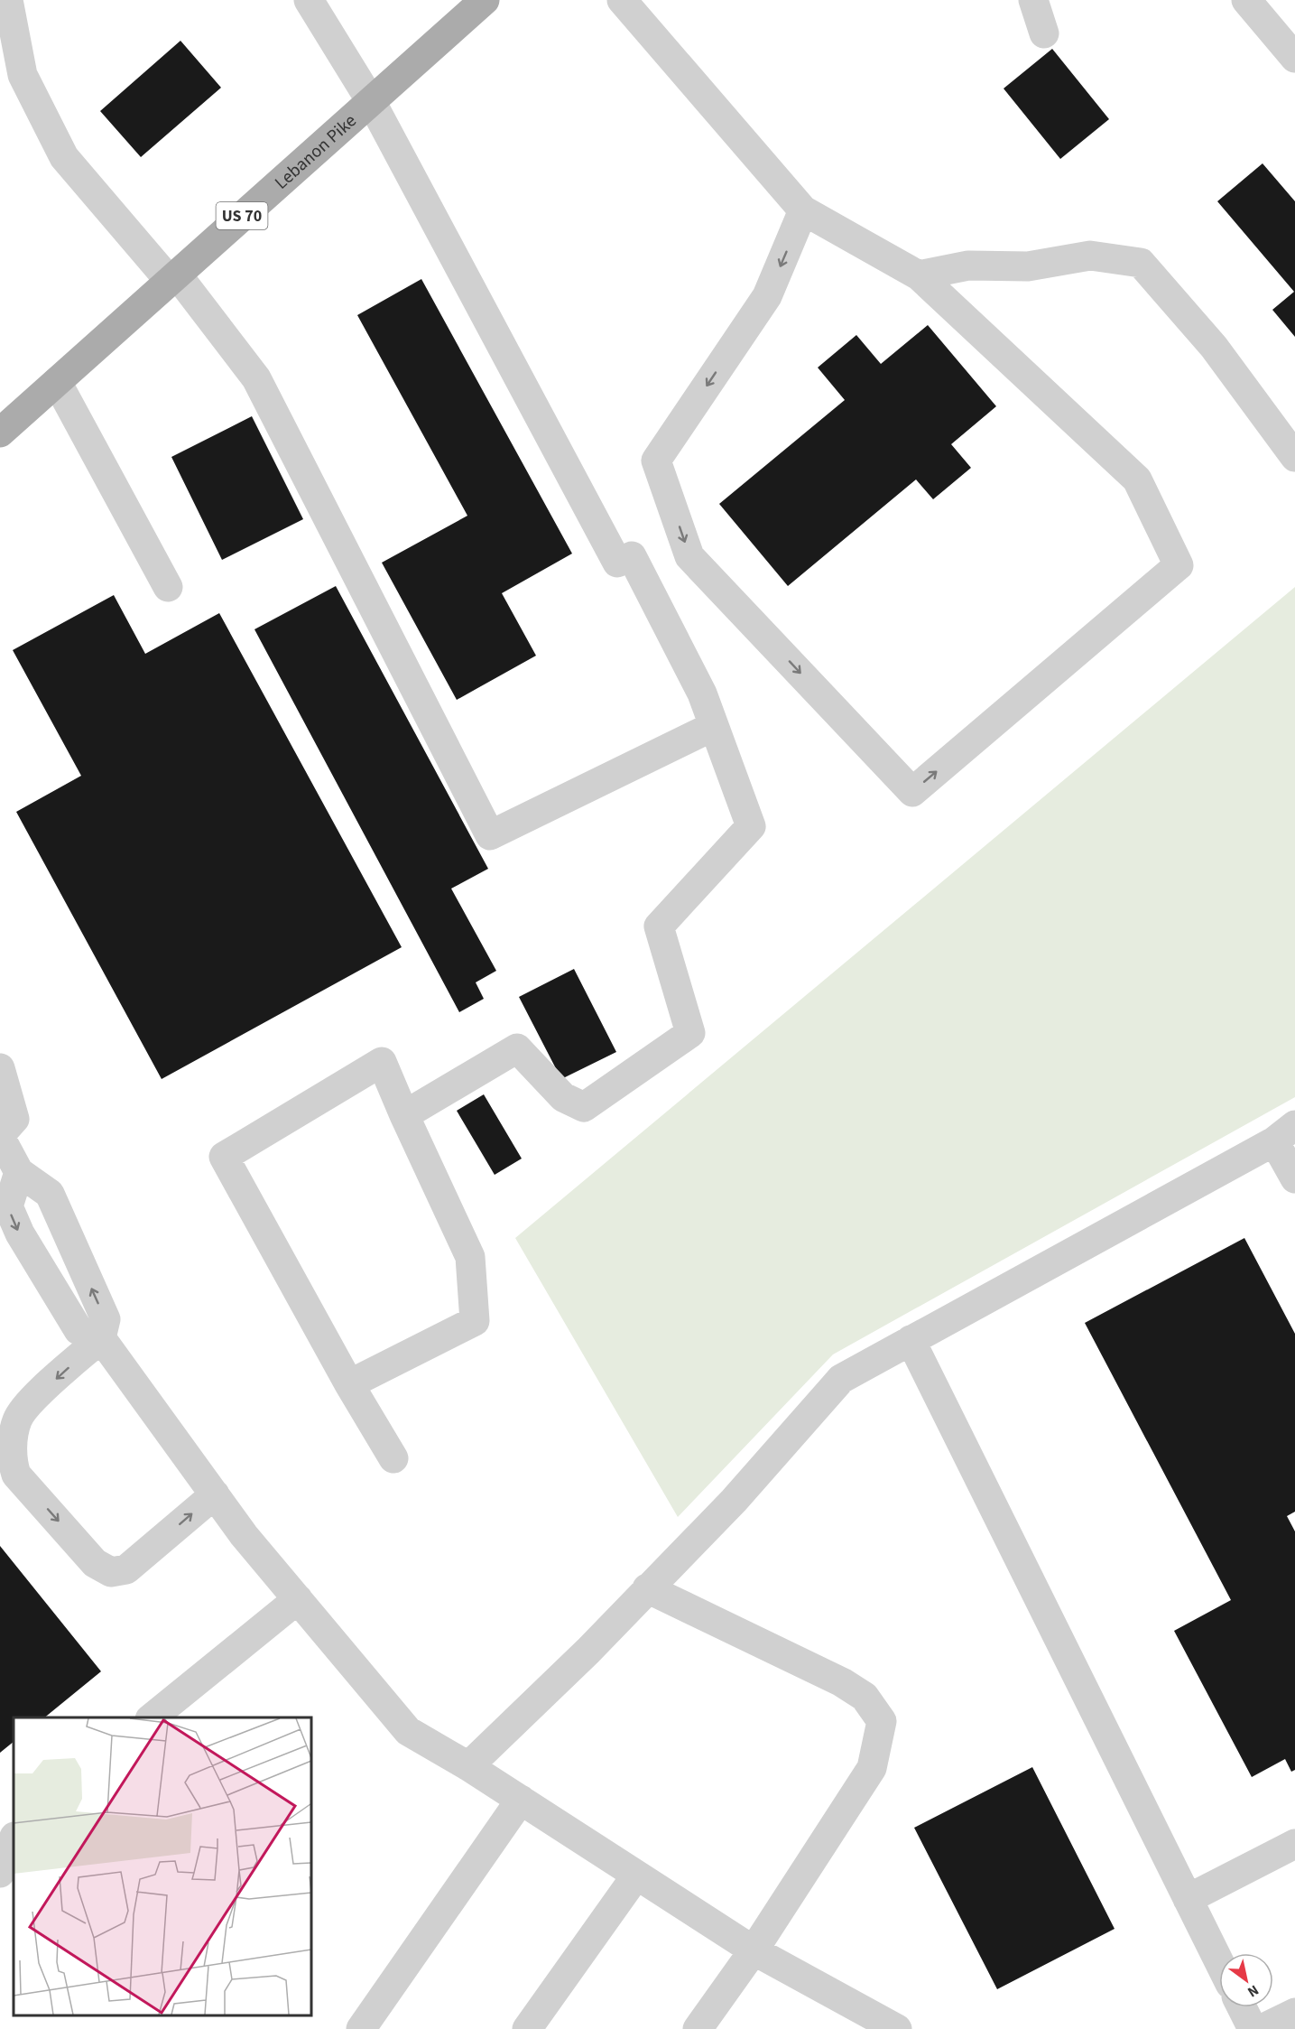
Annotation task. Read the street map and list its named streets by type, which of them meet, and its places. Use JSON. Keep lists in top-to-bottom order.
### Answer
{
  "streets": {
    "main road": ["Lebanon Pike", "US 70"]
  },
  "north": "bottom right"
}
